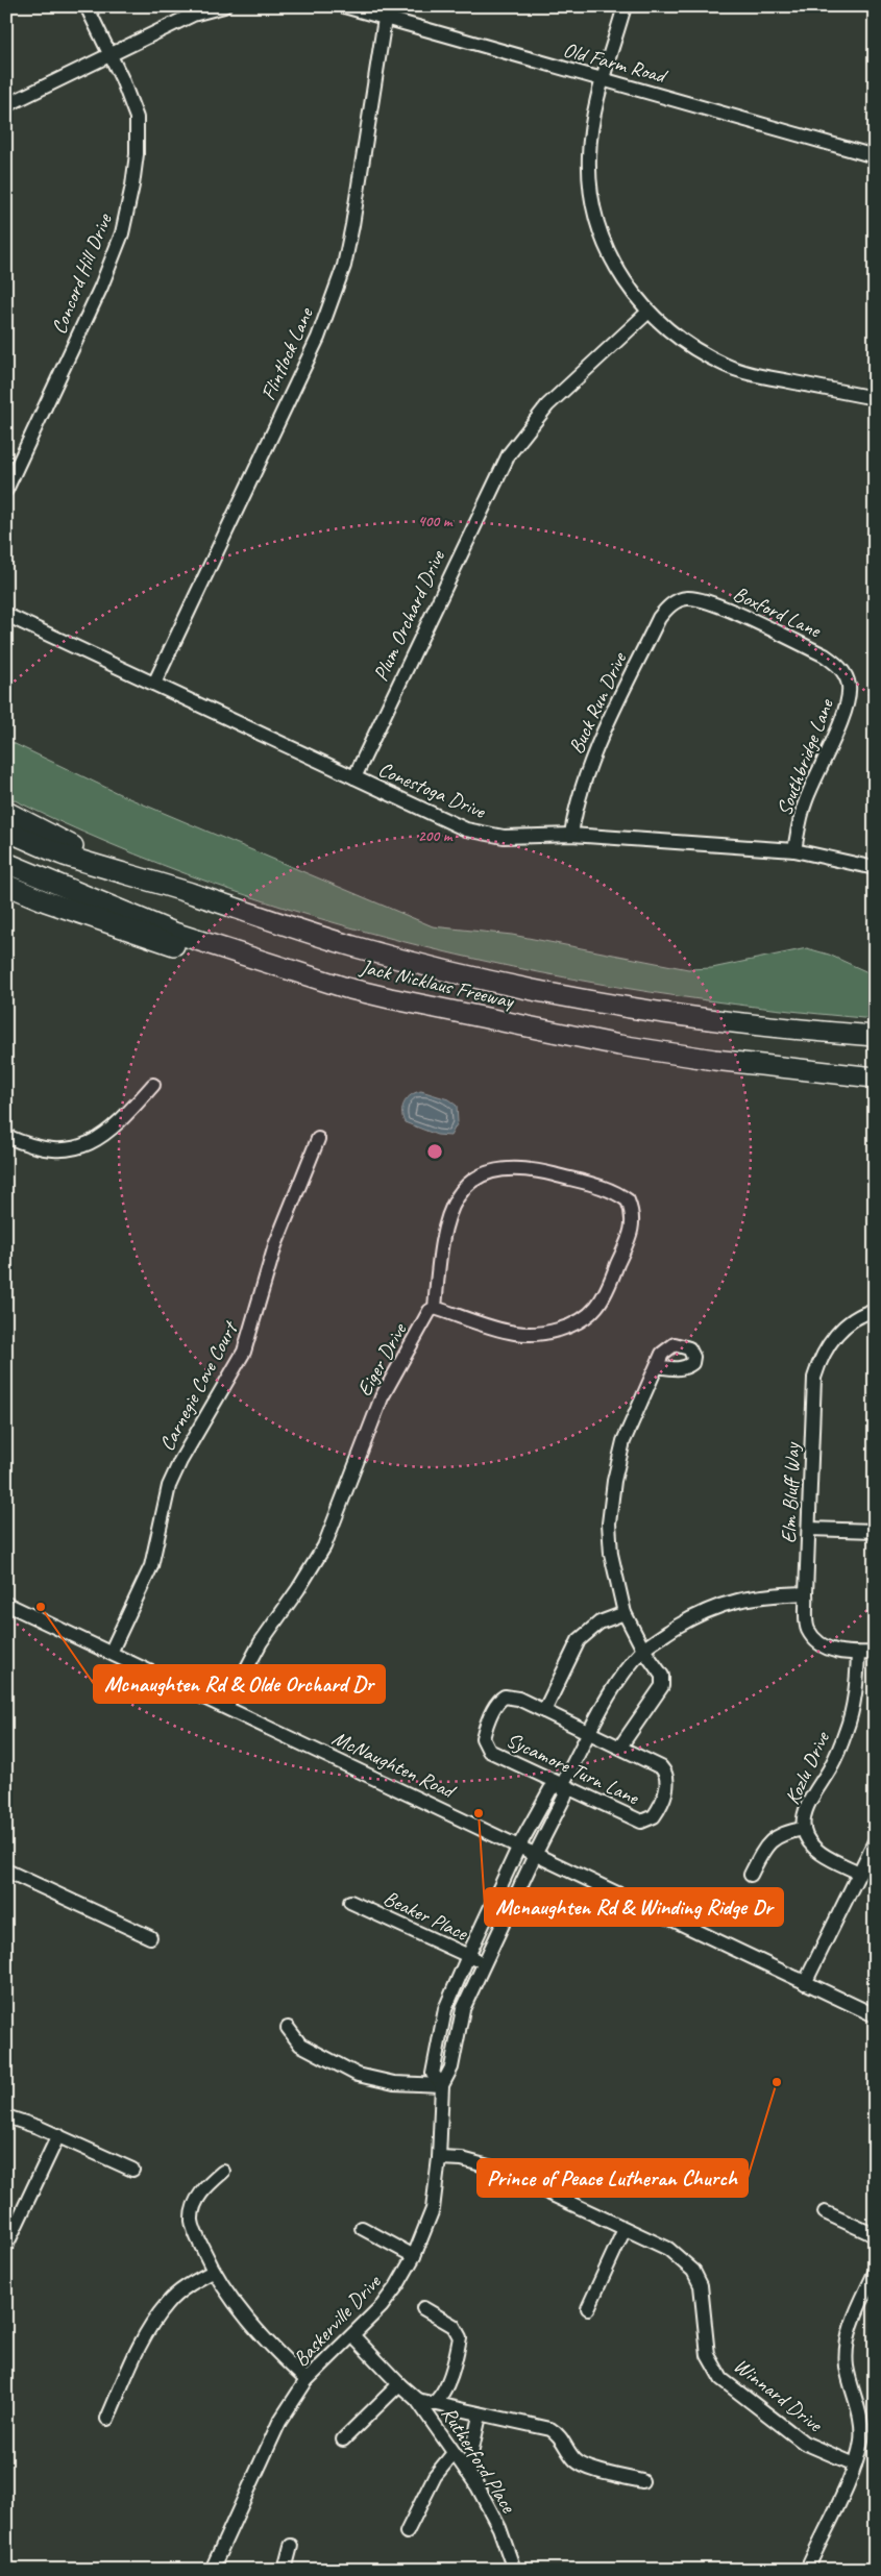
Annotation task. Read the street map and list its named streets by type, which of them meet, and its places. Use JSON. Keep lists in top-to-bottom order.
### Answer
{
  "streets": {
    "highway": ["Jack Nicklaus Freeway"],
    "street": [
      "Old Farm Road",
      "Concord Hill Drive",
      "Flintlock Lane",
      "Boxford Lane",
      "Plum Orchard Drive",
      "Buck Run Drive",
      "Southbridge Lane",
      "Conestoga Drive",
      "Eiger Drive",
      "Carnegie Cove Court",
      "Elm Bluff Way",
      "McNaughten Road",
      "Sycamore Turn Lane",
      "Kozlu Drive",
      "Beaker Place",
      "Baskerville Drive",
      "Winnard Drive",
      "Rutherford Place"
    ]
  },
  "crossings": [
    ["Old Farm Road", "Flintlock Lane"],
    ["Flintlock Lane", "Conestoga Drive"],
    ["Boxford Lane", "Buck Run Drive"],
    ["Boxford Lane", "Southbridge Lane"],
    ["Plum Orchard Drive", "Conestoga Drive"],
    ["Buck Run Drive", "Conestoga Drive"],
    ["Southbridge Lane", "Conestoga Drive"],
    ["Eiger Drive", "McNaughten Road"],
    ["Carnegie Cove Court", "McNaughten Road"],
    ["Elm Bluff Way", "Kozlu Drive"],
    ["McNaughten Road", "Baskerville Drive"],
    ["Sycamore Turn Lane", "Baskerville Drive"],
    ["Beaker Place", "Baskerville Drive"],
    ["Baskerville Drive", "Winnard Drive"]
  ],
  "places": ["Mcnaughten Rd & Olde Orchard Dr", "Mcnaughten Rd & Winding Ridge Dr", "Prince of Peace Lutheran Church"],
  "rings": ["400 m", "200 m"]
}
